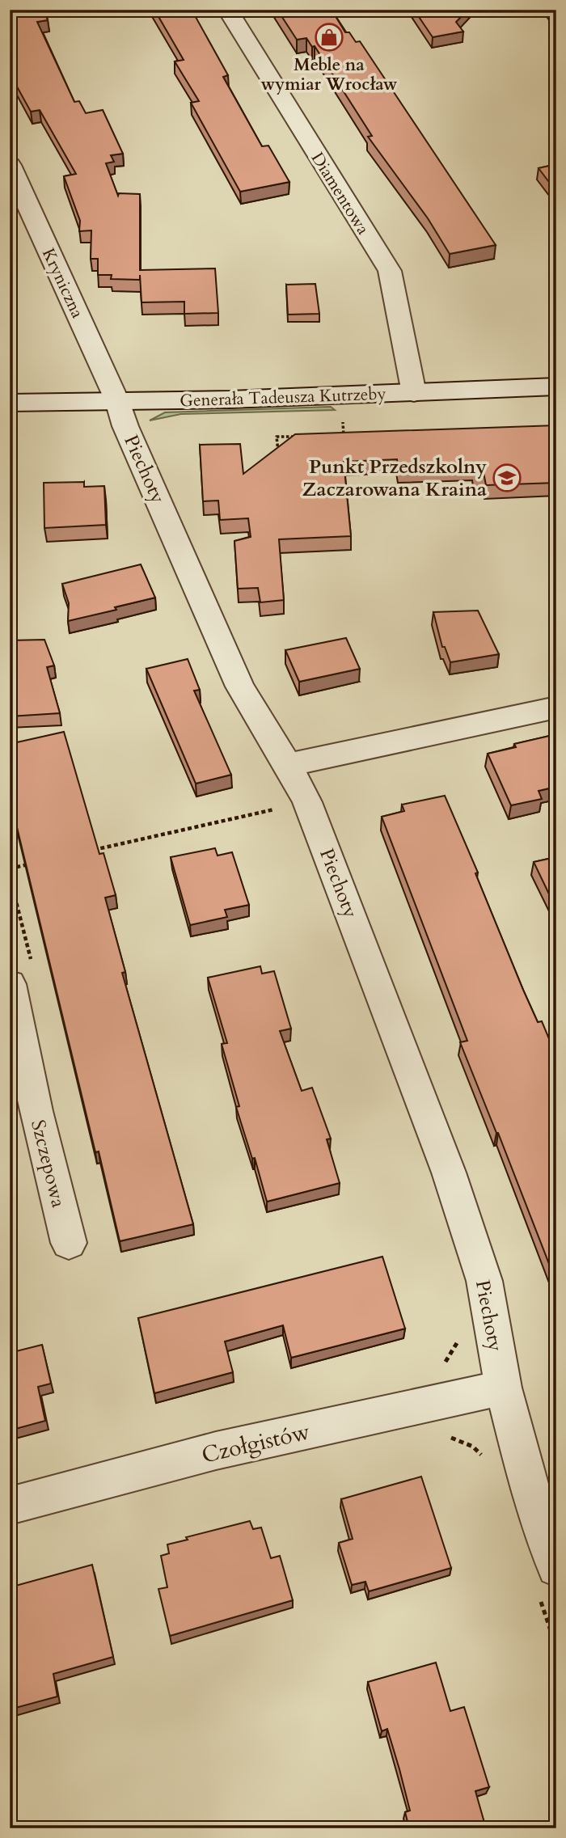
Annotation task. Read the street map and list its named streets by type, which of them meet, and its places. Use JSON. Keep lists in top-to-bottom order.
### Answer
{
  "streets": {
    "street": [
      "Diamentowa",
      "Kryniczna",
      "Generała Tadeusza Kutrzeby",
      "Piechoty",
      "Szczepowa",
      "Czołgistów"
    ]
  },
  "crossings": [
    ["Diamentowa", "Generała Tadeusza Kutrzeby"],
    ["Kryniczna", "Generała Tadeusza Kutrzeby"],
    ["Kryniczna", "Piechoty"],
    ["Generała Tadeusza Kutrzeby", "Piechoty"],
    ["Piechoty", "Czołgistów"]
  ],
  "places": {
    "shop": ["Meble na wymiar Wrocław"],
    "school or university": ["Punkt Przedszkolny Zaczarowana Kraina"]
  }
}
